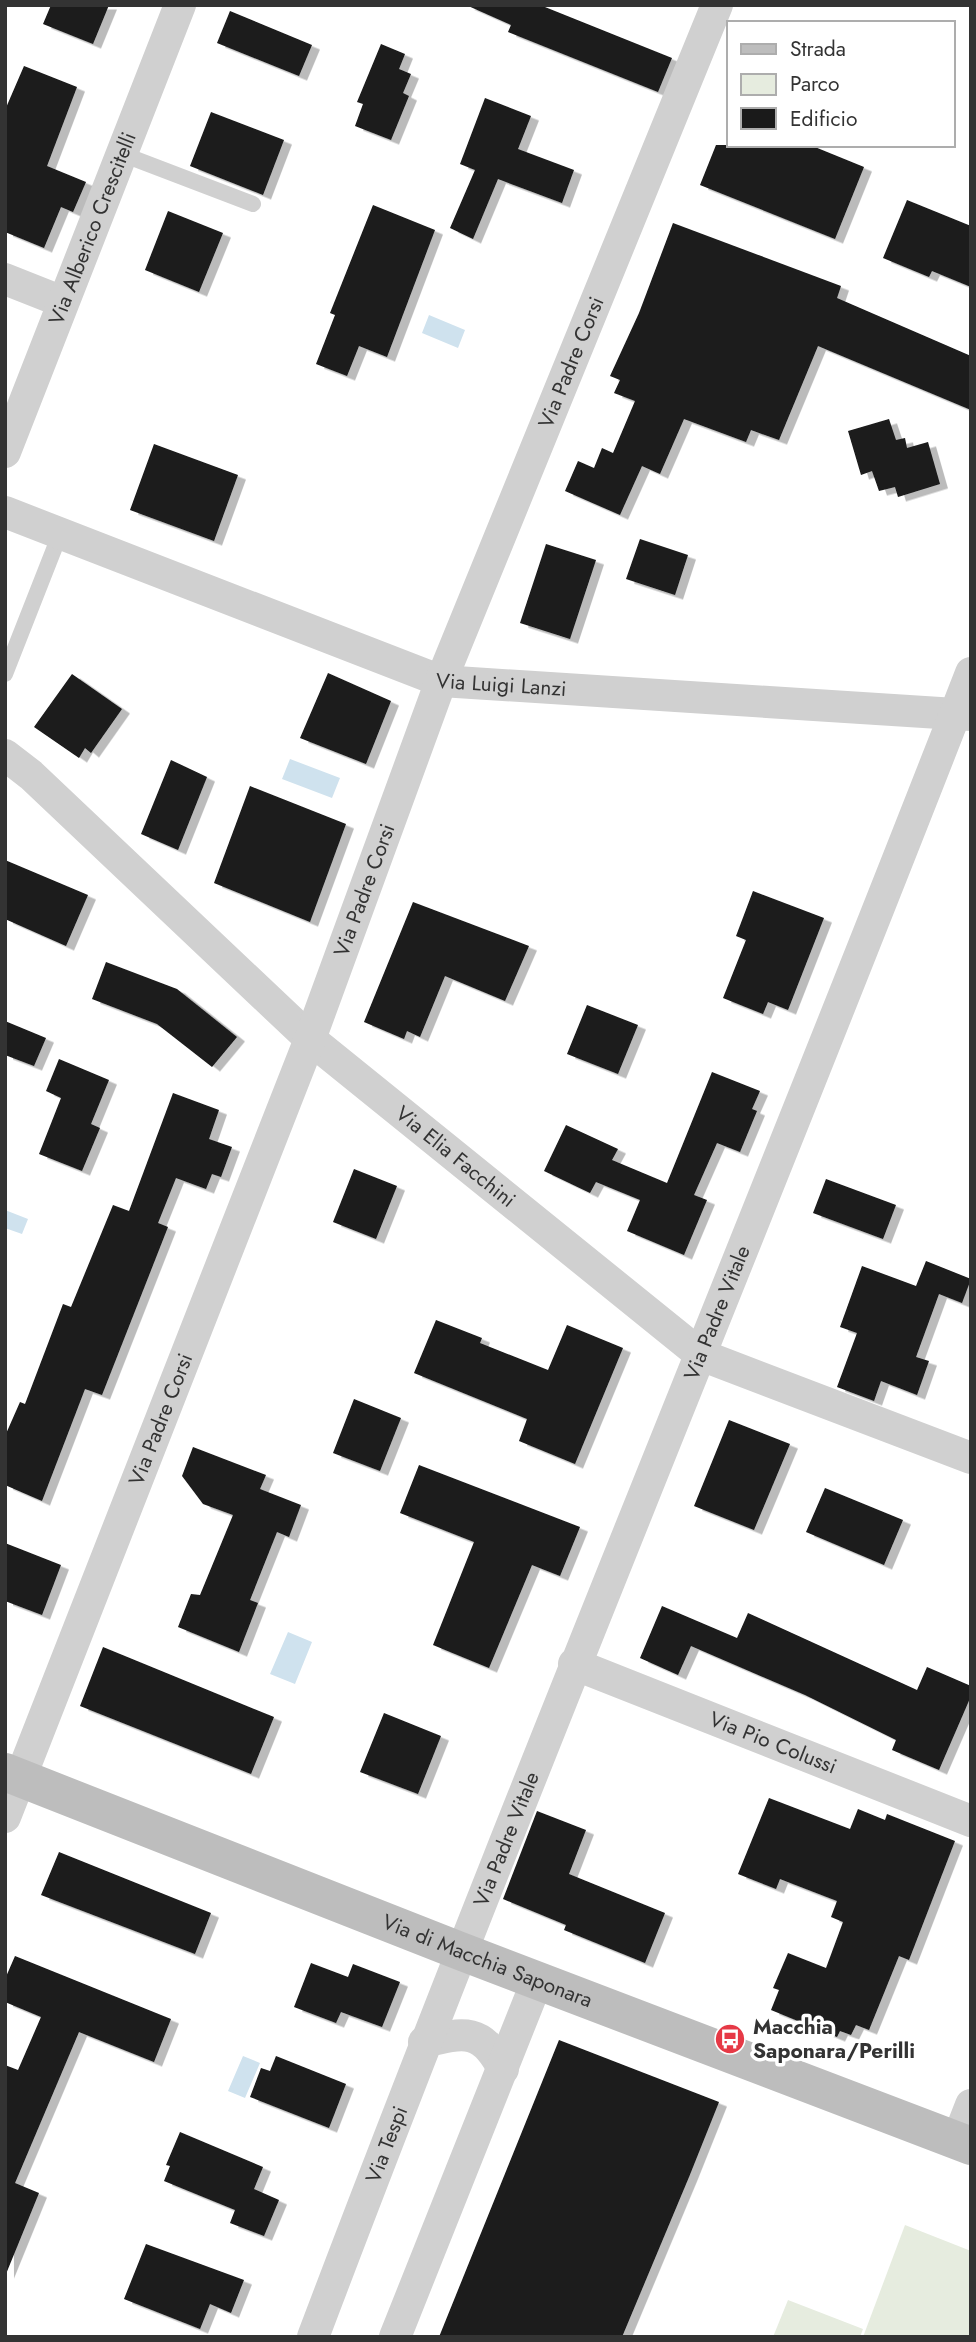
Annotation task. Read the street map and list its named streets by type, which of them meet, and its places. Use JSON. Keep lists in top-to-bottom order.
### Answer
{
  "streets": {
    "street": [
      "Via Alberico Crescitelli",
      "Via Padre Corsi",
      "Via Luigi Lanzi",
      "Via Elia Facchini",
      "Via Padre Vitale",
      "Via Pio Colussi",
      "Via di Macchia Saponara",
      "Via Tespi"
    ]
  },
  "crossings": [
    ["Via Padre Corsi", "Via Luigi Lanzi"],
    ["Via Padre Corsi", "Via Elia Facchini"],
    ["Via Padre Corsi", "Via di Macchia Saponara"],
    ["Via Luigi Lanzi", "Via Padre Vitale"],
    ["Via Elia Facchini", "Via Padre Vitale"],
    ["Via Padre Vitale", "Via Pio Colussi"],
    ["Via Padre Vitale", "Via di Macchia Saponara"],
    ["Via Padre Vitale", "Via Tespi"],
    ["Via di Macchia Saponara", "Via Tespi"]
  ],
  "places": {
    "bus stop": ["Macchia Saponara/Perilli"]
  },
  "legend": ["Strada", "Parco", "Edificio"]
}
